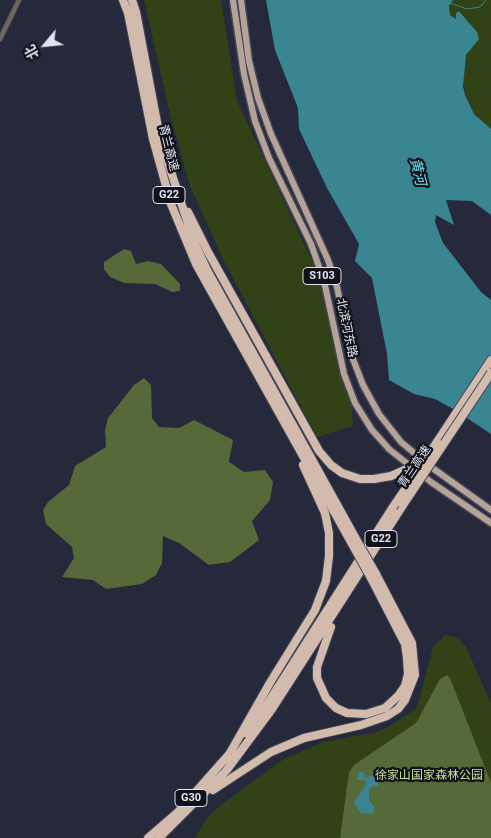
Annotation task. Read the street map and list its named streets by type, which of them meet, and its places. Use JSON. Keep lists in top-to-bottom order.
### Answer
{
  "streets": {
    "highway": ["青兰高速", "G22", "G30"],
    "main road": ["S103", "北滨河东路"]
  },
  "water": ["黄河"],
  "parks": ["徐家山国家森林公园"],
  "north": "bottom left"
}
